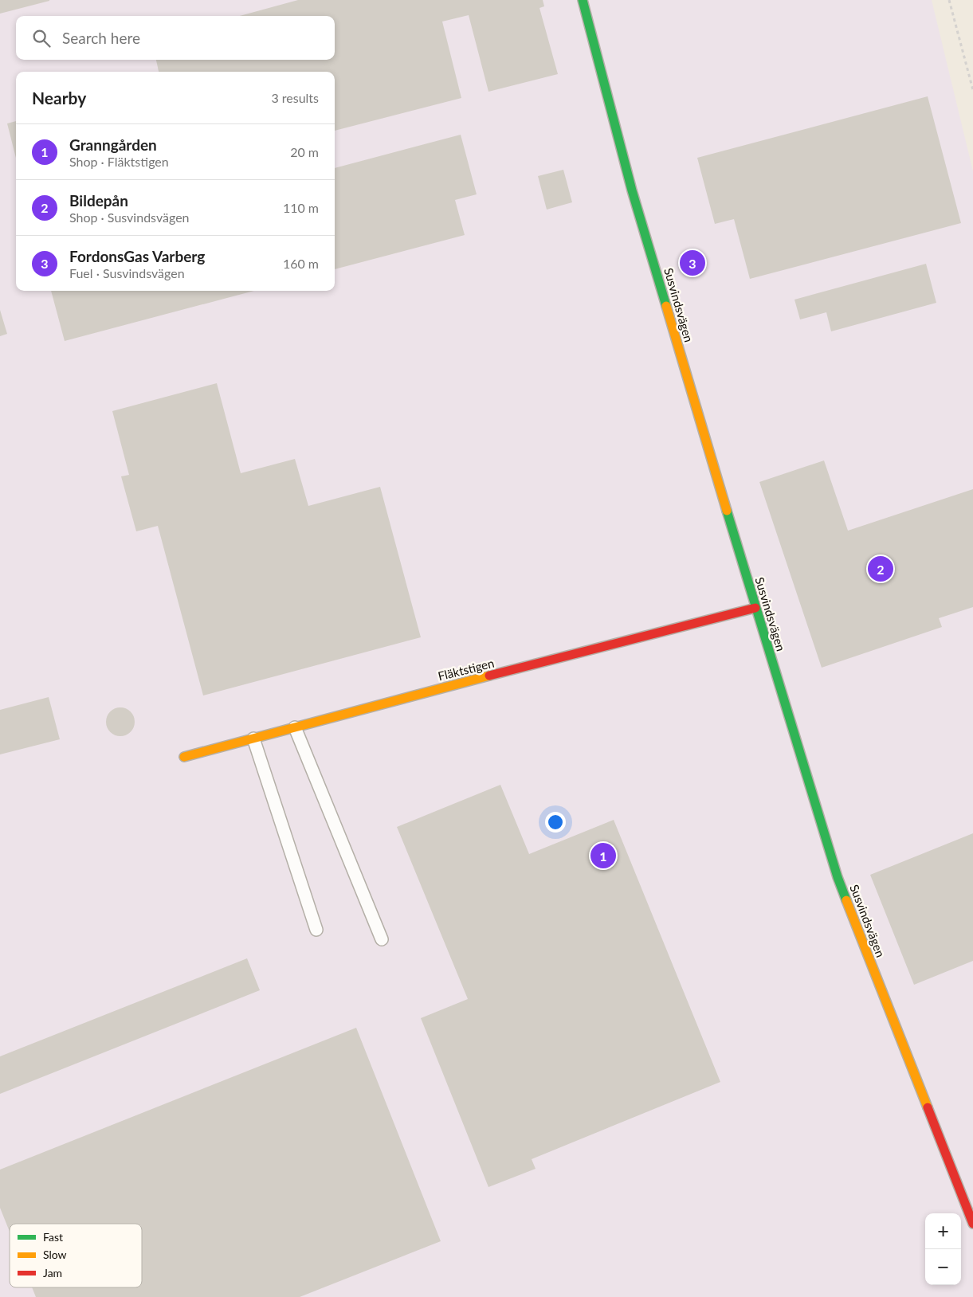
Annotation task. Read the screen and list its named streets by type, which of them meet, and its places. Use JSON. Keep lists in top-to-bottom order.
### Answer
{
  "streets": {
    "street": ["Susvindsvägen", "Fläktstigen"]
  },
  "crossings": [
    ["Susvindsvägen", "Fläktstigen"]
  ],
  "legend": ["Fast", "Slow", "Jam"],
  "page": {
    "search": "Search here",
    "heading": ["Nearby", "3 results"],
    "list": [
      {
        "mark": "1",
        "name": "Granngården",
        "note": "Shop · Fläktstigen",
        "value": "20 m"
      },
      {
        "mark": "2",
        "name": "Bildepån",
        "note": "Shop · Susvindsvägen",
        "value": "110 m"
      },
      {
        "mark": "3",
        "name": "FordonsGas Varberg",
        "note": "Fuel · Susvindsvägen",
        "value": "160 m"
      }
    ],
    "pins": ["3", "2", "1"],
    "map_buttons": ["+", "−"]
  }
}
